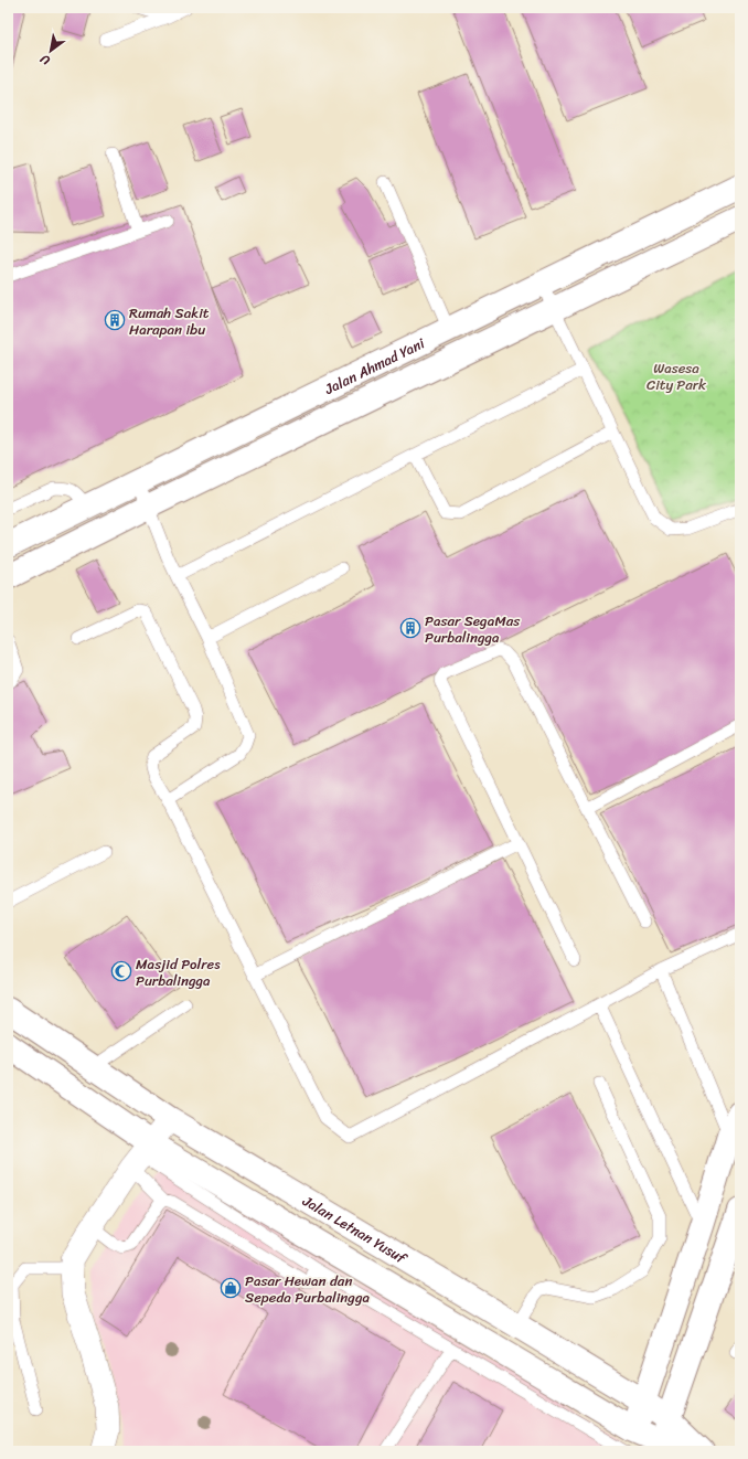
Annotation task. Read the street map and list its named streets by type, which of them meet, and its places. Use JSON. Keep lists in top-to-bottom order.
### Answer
{
  "streets": {
    "street": ["Jalan Ahmad Yani", "Jalan Letnan Yusuf"]
  },
  "parks": ["Wasesa City Park"],
  "places": {
    "building": ["Rumah Sakit Harapan ibu", "Pasar SegaMas Purbalingga"],
    "mosque": ["Masjid Polres Purbalingga"],
    "shop": ["Pasar Hewan dan Sepeda Purbalingga"]
  },
  "north": "bottom left"
}
